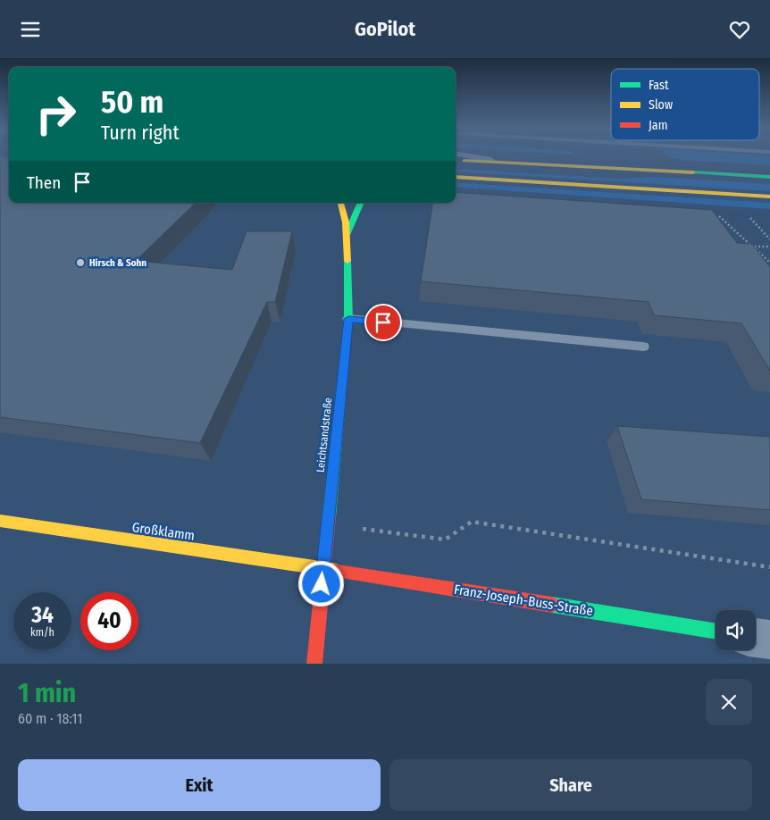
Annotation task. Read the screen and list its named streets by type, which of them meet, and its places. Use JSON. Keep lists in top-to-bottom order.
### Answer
{
  "streets": {
    "street": ["Leichtsandstraße", "Großklamm", "Franz-Joseph-Buss-Straße"]
  },
  "crossings": [
    ["Leichtsandstraße", "Großklamm"],
    ["Leichtsandstraße", "Franz-Joseph-Buss-Straße"],
    ["Großklamm", "Franz-Joseph-Buss-Straße"]
  ],
  "places": ["Hirsch & Sohn"],
  "legend": ["Fast", "Slow", "Jam"],
  "page": {
    "header": "GoPilot",
    "turn": ["50 m", "Turn right"],
    "then": "Then",
    "speed": "34 km/h",
    "limit": "40",
    "heading": ["1 min", "60 m · 18:11"],
    "buttons": ["Exit", "Share"]
  }
}
